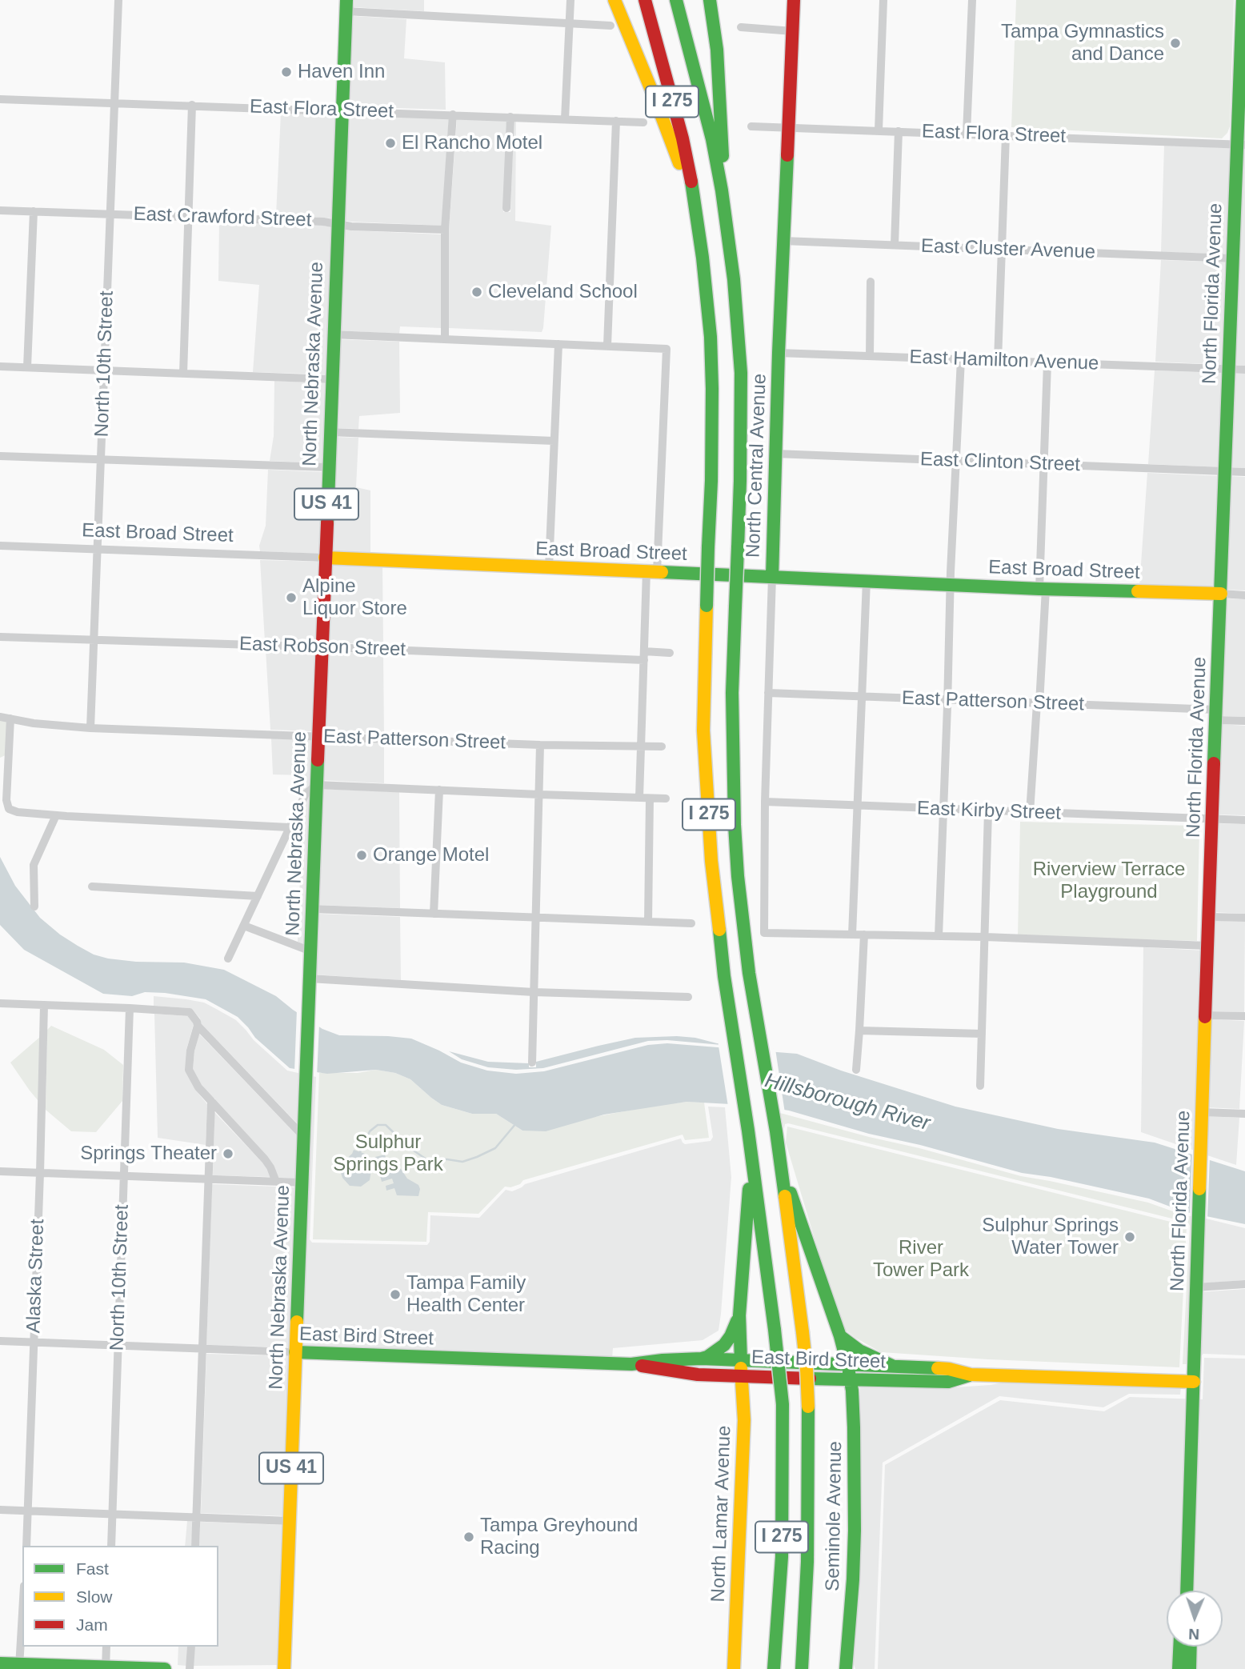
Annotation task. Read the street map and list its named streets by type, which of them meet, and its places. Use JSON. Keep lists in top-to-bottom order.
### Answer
{
  "streets": {
    "main road": [
      "I 275",
      "North Florida Avenue",
      "North Nebraska Avenue",
      "North Central Avenue",
      "US 41",
      "East Broad Street",
      "East Bird Street",
      "North Lamar Avenue",
      "Seminole Avenue"
    ],
    "street": [
      "East Flora Street",
      "East Crawford Street",
      "East Cluster Avenue",
      "East Hamilton Avenue",
      "North 10th Street",
      "East Clinton Street",
      "East Robson Street",
      "East Patterson Street",
      "East Kirby Street",
      "Alaska Street"
    ]
  },
  "crossings": [
    ["I 275", "Seminole Avenue"],
    ["East Flora Street", "North Florida Avenue"],
    ["East Flora Street", "North 10th Street"],
    ["East Flora Street", "North Nebraska Avenue"],
    ["East Flora Street", "North Central Avenue"],
    ["East Crawford Street", "North 10th Street"],
    ["East Crawford Street", "North Nebraska Avenue"],
    ["East Cluster Avenue", "North Florida Avenue"],
    ["East Cluster Avenue", "North Central Avenue"],
    ["North Florida Avenue", "East Hamilton Avenue"],
    ["North Florida Avenue", "East Clinton Street"],
    ["North Florida Avenue", "East Broad Street"],
    ["North Florida Avenue", "East Patterson Street"],
    ["North Florida Avenue", "East Kirby Street"],
    ["North Florida Avenue", "East Bird Street"],
    ["East Hamilton Avenue", "North Central Avenue"],
    ["North 10th Street", "East Broad Street"],
    ["North 10th Street", "East Robson Street"],
    ["North 10th Street", "East Patterson Street"],
    ["North 10th Street", "East Bird Street"],
    ["North Nebraska Avenue", "East Broad Street"],
    ["North Nebraska Avenue", "East Robson Street"],
    ["North Nebraska Avenue", "East Patterson Street"],
    ["North Nebraska Avenue", "East Bird Street"],
    ["East Clinton Street", "North Central Avenue"],
    ["North Central Avenue", "East Broad Street"],
    ["North Central Avenue", "East Patterson Street"],
    ["North Central Avenue", "East Kirby Street"],
    ["Alaska Street", "East Bird Street"],
    ["East Bird Street", "North Lamar Avenue"],
    ["East Bird Street", "Seminole Avenue"]
  ],
  "water": ["Hillsborough River"],
  "parks": ["Riverview Terrace Playground", "Sulphur Springs Park", "River Tower Park"],
  "places": [
    "Tampa Gymnastics and Dance",
    "Haven Inn",
    "El Rancho Motel",
    "Cleveland School",
    "Alpine Liquor Store",
    "Orange Motel",
    "Springs Theater",
    "Sulphur Springs Water Tower",
    "Tampa Family Health Center",
    "Tampa Greyhound Racing"
  ],
  "legend": ["Fast", "Slow", "Jam"],
  "north": "bottom"
}
